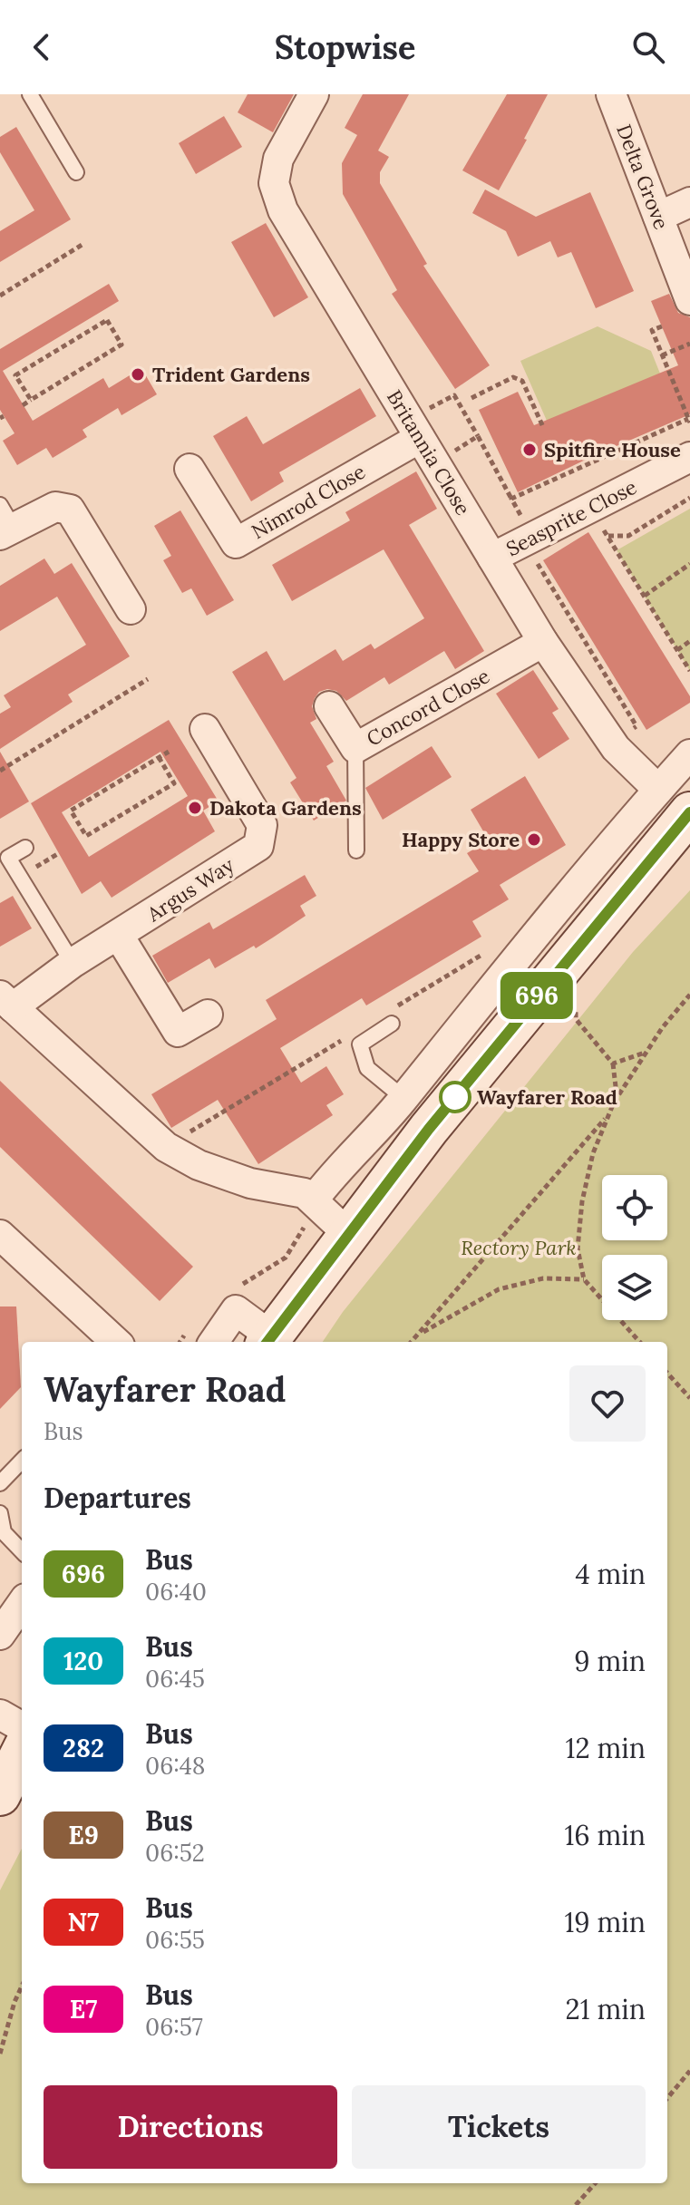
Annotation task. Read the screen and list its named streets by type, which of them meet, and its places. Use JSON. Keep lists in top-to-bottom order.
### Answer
{
  "streets": {
    "street": [
      "Delta Grove",
      "Britannia Close",
      "Nimrod Close",
      "Seasprite Close",
      "Concord Close",
      "Argus Way"
    ]
  },
  "crossings": [
    ["Britannia Close", "Nimrod Close"],
    ["Britannia Close", "Seasprite Close"],
    ["Britannia Close", "Concord Close"]
  ],
  "parks": ["Rectory Park"],
  "places": [
    "Trident Gardens",
    "Spitfire House",
    "Dakota Gardens",
    "Happy Store",
    "Wayfarer Road"
  ],
  "lines": ["bus line 696"],
  "page": {
    "header": "Stopwise",
    "on_map": "696",
    "heading": [
      ["Wayfarer Road", "Bus"],
      "Departures"
    ],
    "list": [
      {
        "mark": "696",
        "name": "Bus",
        "note": "06:40",
        "value": "4 min"
      },
      {
        "mark": "120",
        "name": "Bus",
        "note": "06:45",
        "value": "9 min"
      },
      {
        "mark": "282",
        "name": "Bus",
        "note": "06:48",
        "value": "12 min"
      },
      {
        "mark": "E9",
        "name": "Bus",
        "note": "06:52",
        "value": "16 min"
      },
      {
        "mark": "N7",
        "name": "Bus",
        "note": "06:55",
        "value": "19 min"
      },
      {
        "mark": "E7",
        "name": "Bus",
        "note": "06:57",
        "value": "21 min"
      }
    ],
    "buttons": ["Directions", "Tickets"]
  }
}
